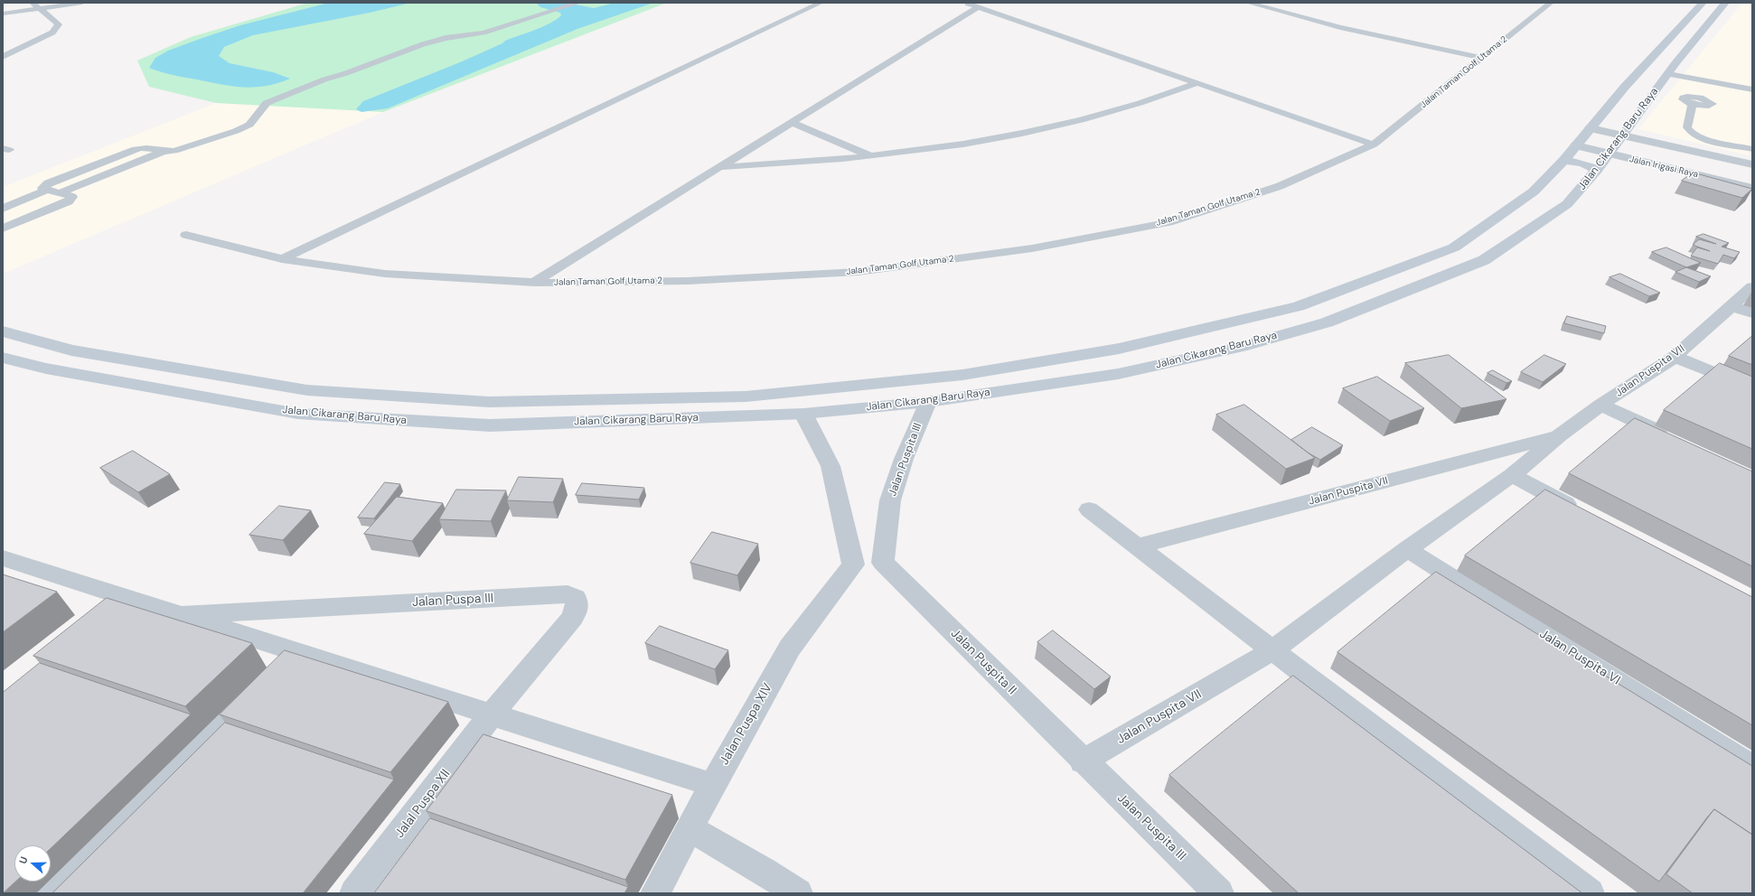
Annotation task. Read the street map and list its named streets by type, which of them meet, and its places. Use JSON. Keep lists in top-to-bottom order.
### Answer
{
  "streets": {
    "main road": ["Jalan Cikarang Baru Raya"],
    "street": [
      "Jalan Irigasi Raya",
      "Jalan Puspita VII",
      "Jalan Puspita III",
      "Jalan Puspa III",
      "Jalan Puspita VI",
      "Jalan Puspita II",
      "Jalan Puspa XIV",
      "Jalal Puspa XII"
    ],
    "lane": ["Jalan Taman Golf Utama 2"]
  },
  "crossings": [
    ["Jalan Cikarang Baru Raya", "Jalan Irigasi Raya"],
    ["Jalan Cikarang Baru Raya", "Jalan Puspita III"],
    ["Jalan Puspita VII", "Jalan Puspita III"],
    ["Jalan Puspita VII", "Jalan Puspita VI"],
    ["Jalan Puspita VII", "Jalan Puspita II"],
    ["Jalan Puspita III", "Jalan Puspita II"],
    ["Jalan Puspa III", "Jalal Puspa XII"]
  ],
  "north": "left"
}
